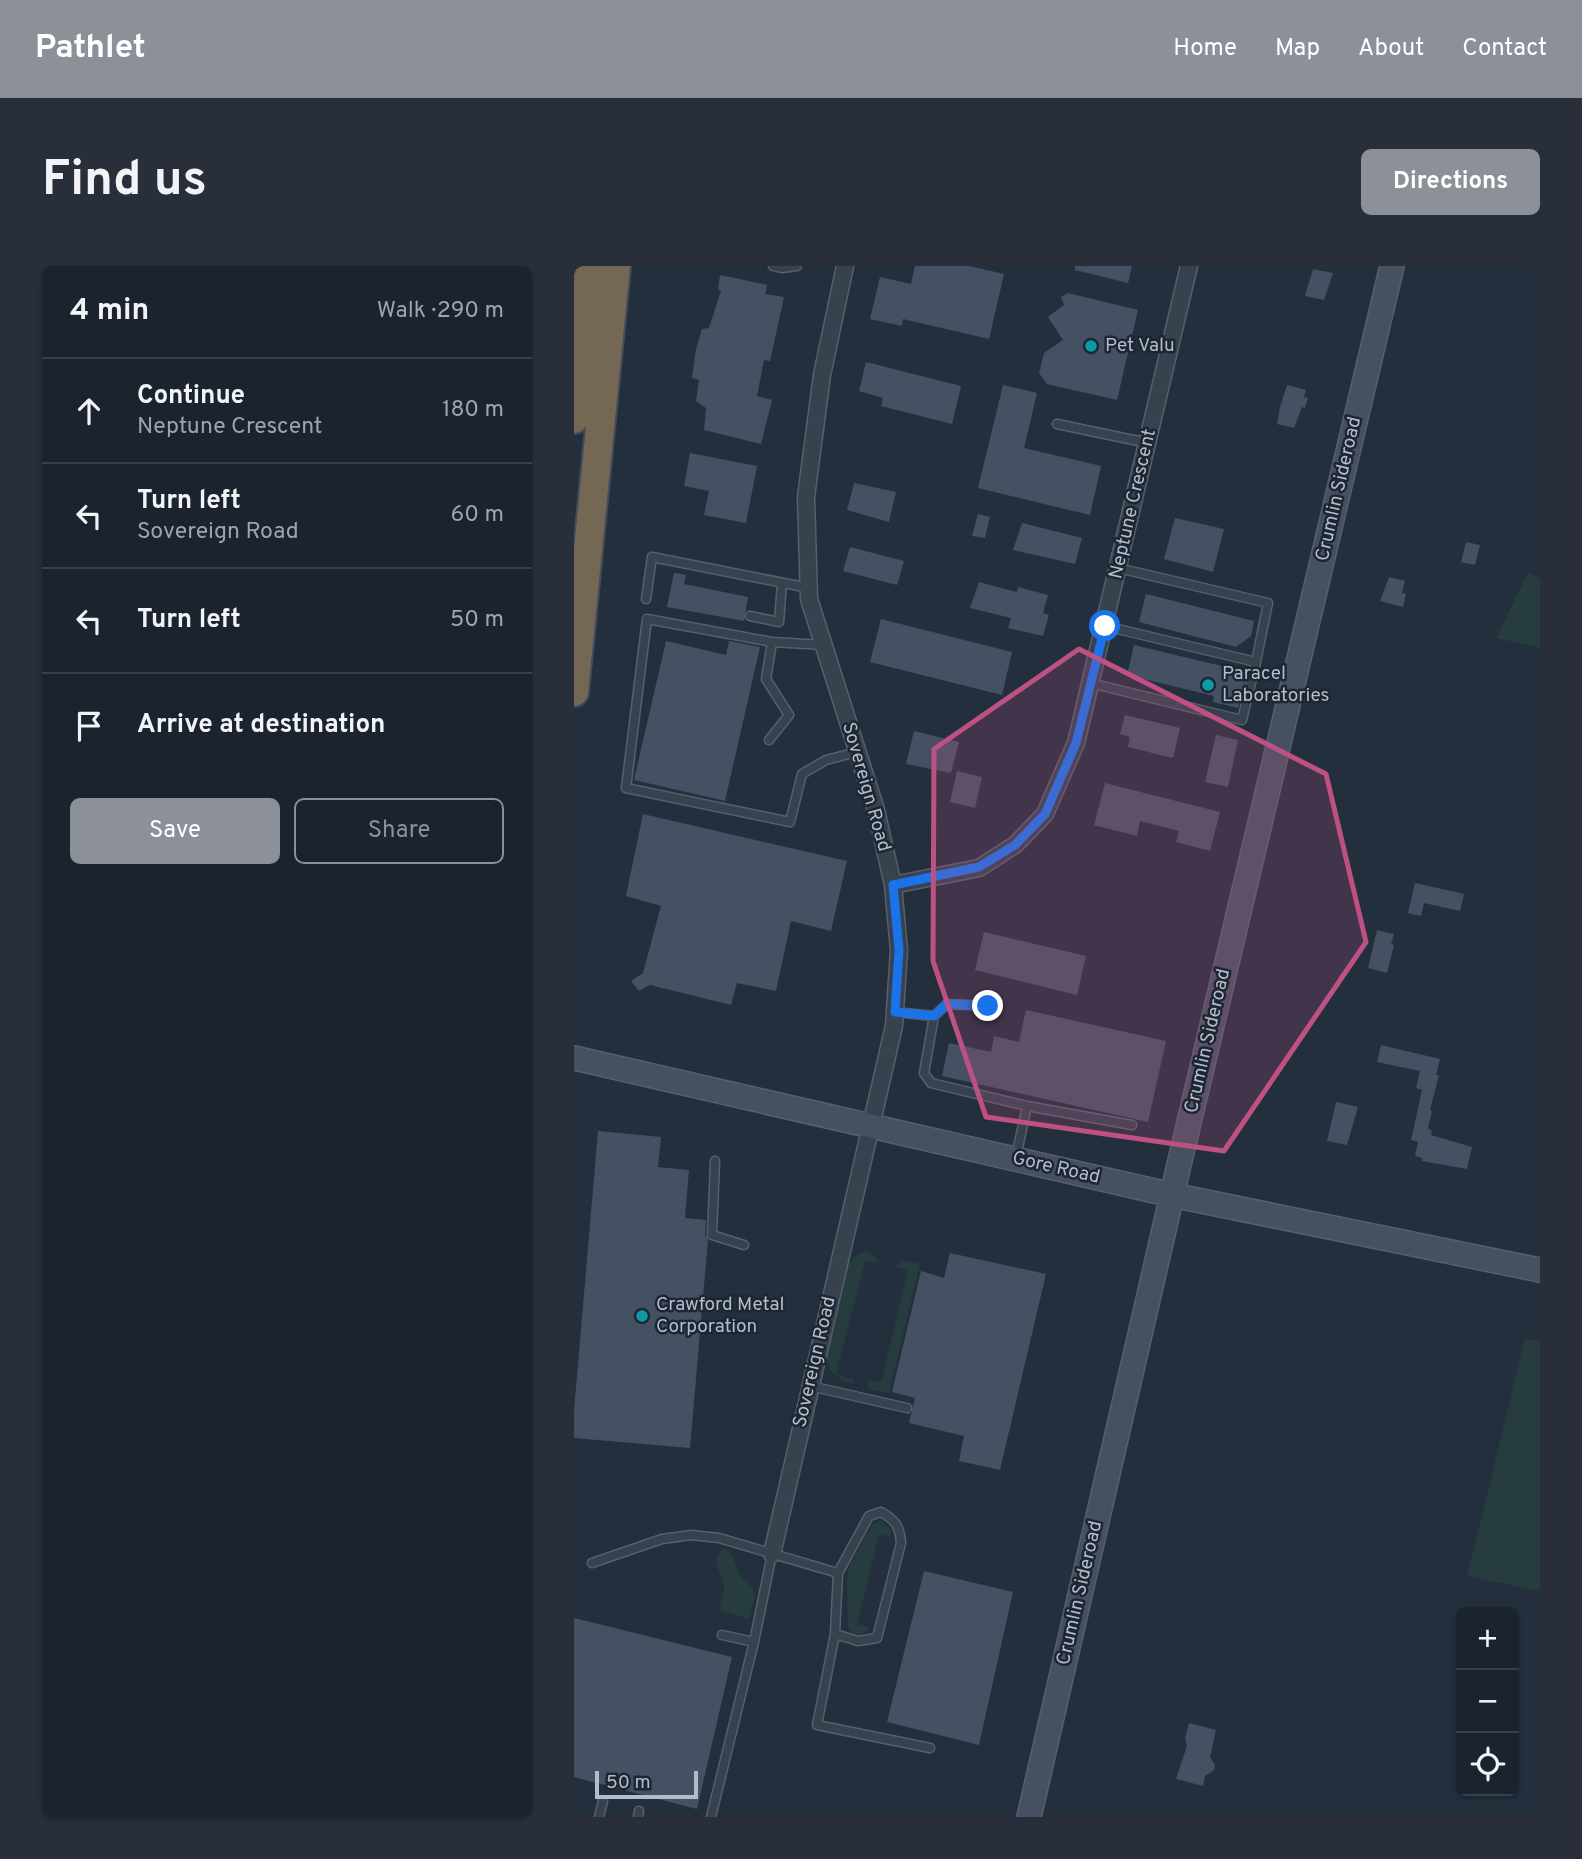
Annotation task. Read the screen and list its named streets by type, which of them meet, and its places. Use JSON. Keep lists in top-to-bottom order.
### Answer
{
  "streets": {
    "street": [
      "Crumlin Sideroad",
      "Neptune Crescent",
      "Sovereign Road",
      "Gore Road"
    ]
  },
  "crossings": [
    ["Crumlin Sideroad", "Gore Road"],
    ["Neptune Crescent", "Sovereign Road"],
    ["Sovereign Road", "Gore Road"]
  ],
  "places": ["Pet Valu", "Paracel Laboratories", "Crawford Metal Corporation"],
  "scale_bar": "50 m",
  "page": {
    "header": "Pathlet",
    "nav": [
      "Home",
      "Map",
      "About",
      "Contact"
    ],
    "buttons": [
      "Directions",
      ["Save", "Share"]
    ],
    "title": "Find us",
    "heading": ["4 min", "Walk · 290 m"],
    "list": [
      ["Continue", "Neptune Crescent", "180 m"],
      ["Turn left", "Sovereign Road", "60 m"],
      ["Turn left", "50 m"],
      "Arrive at destination"
    ],
    "map_buttons": ["+", "−"],
    "scale": "50 m"
  }
}
